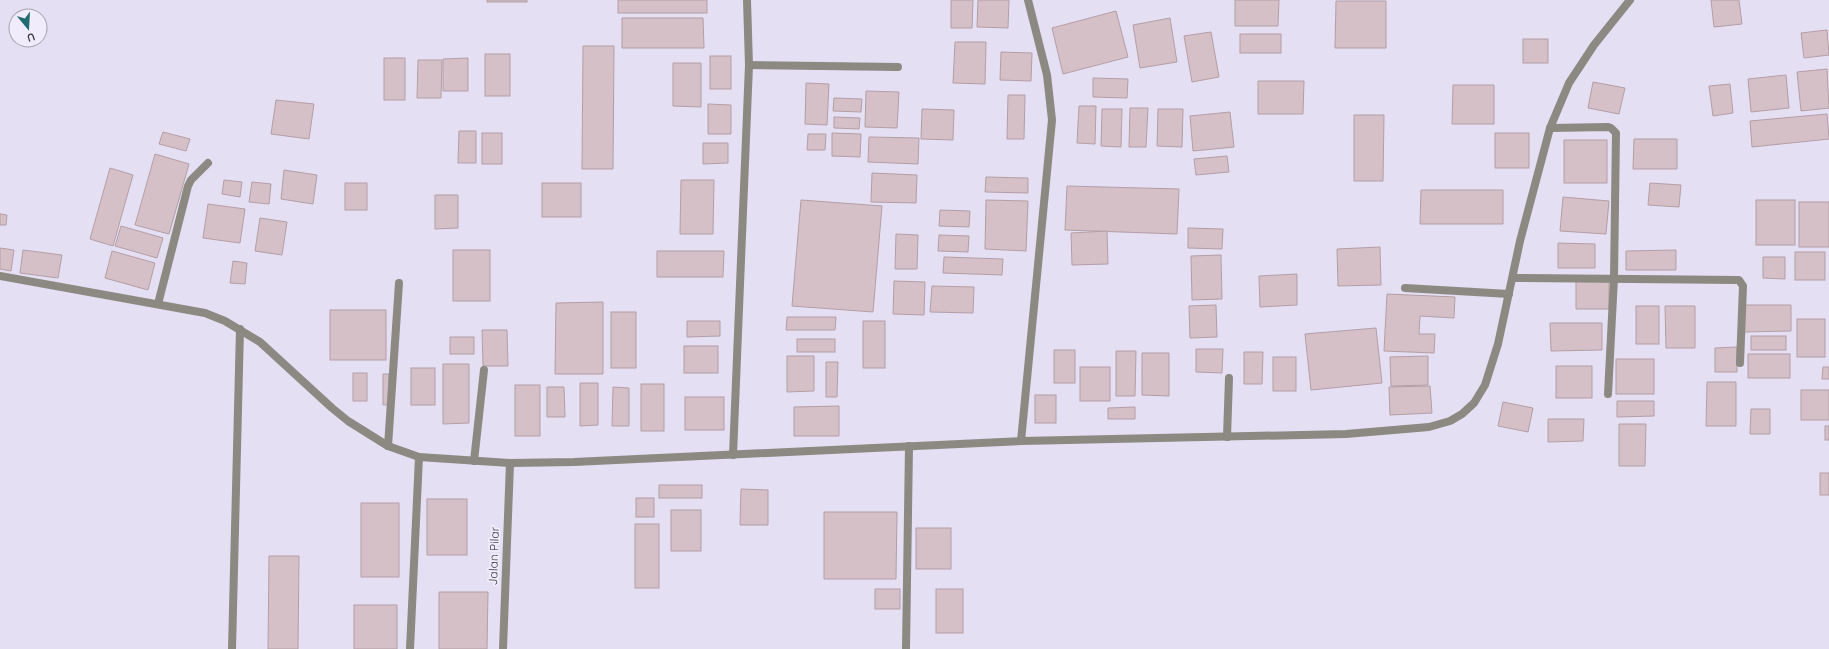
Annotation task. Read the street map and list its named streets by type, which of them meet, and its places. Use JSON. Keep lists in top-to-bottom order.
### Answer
{
  "streets": {
    "street": ["Jalan Pilar"]
  },
  "north": "bottom"
}
